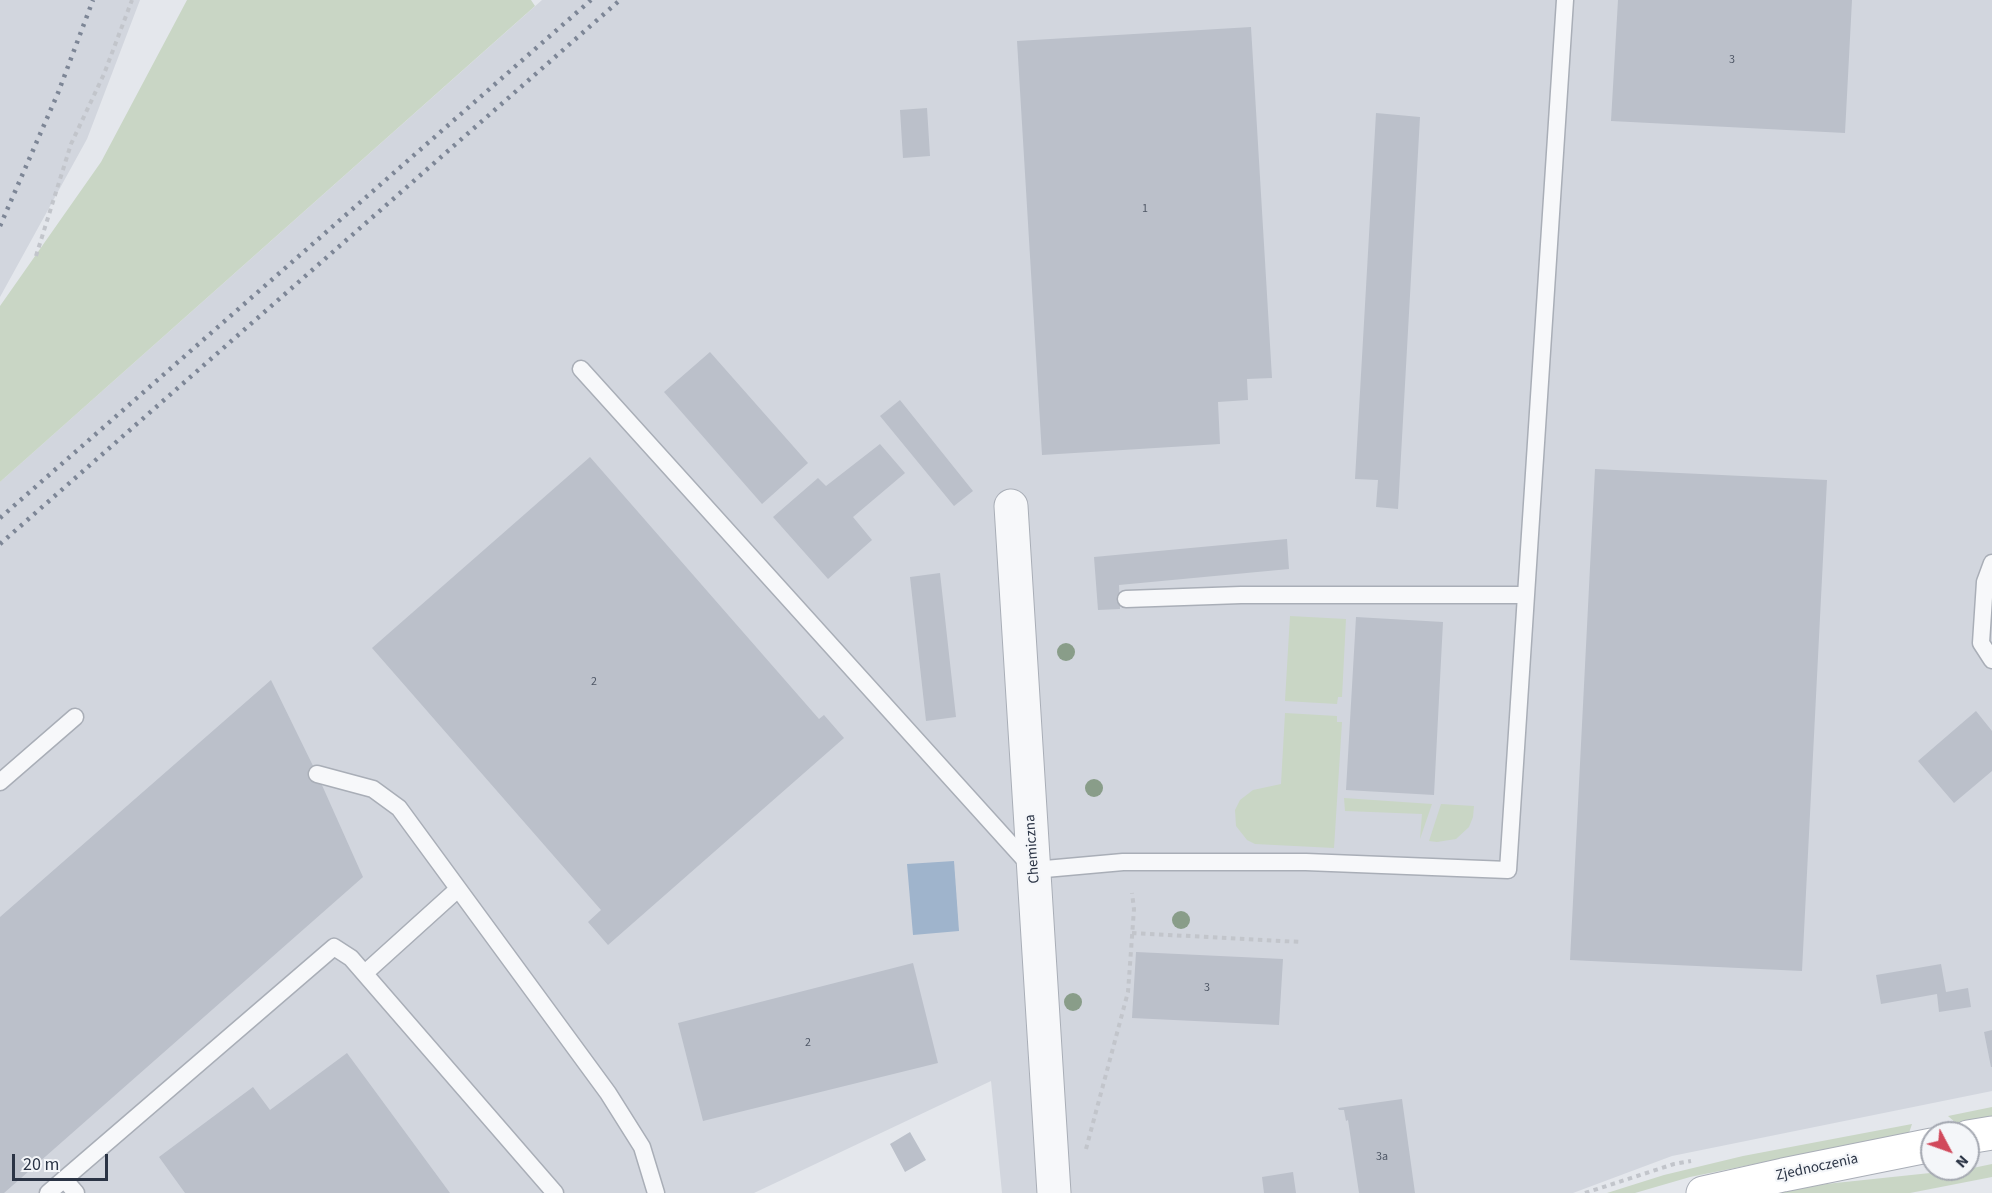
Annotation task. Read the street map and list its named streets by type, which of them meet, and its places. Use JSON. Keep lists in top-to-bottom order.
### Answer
{
  "streets": {
    "main road": ["Zjednoczenia"],
    "street": ["Chemiczna"]
  },
  "house_numbers": [
    "3",
    "1",
    "2",
    "3",
    "2",
    "3a"
  ],
  "scale_bar": "20 m",
  "north": "bottom right"
}
